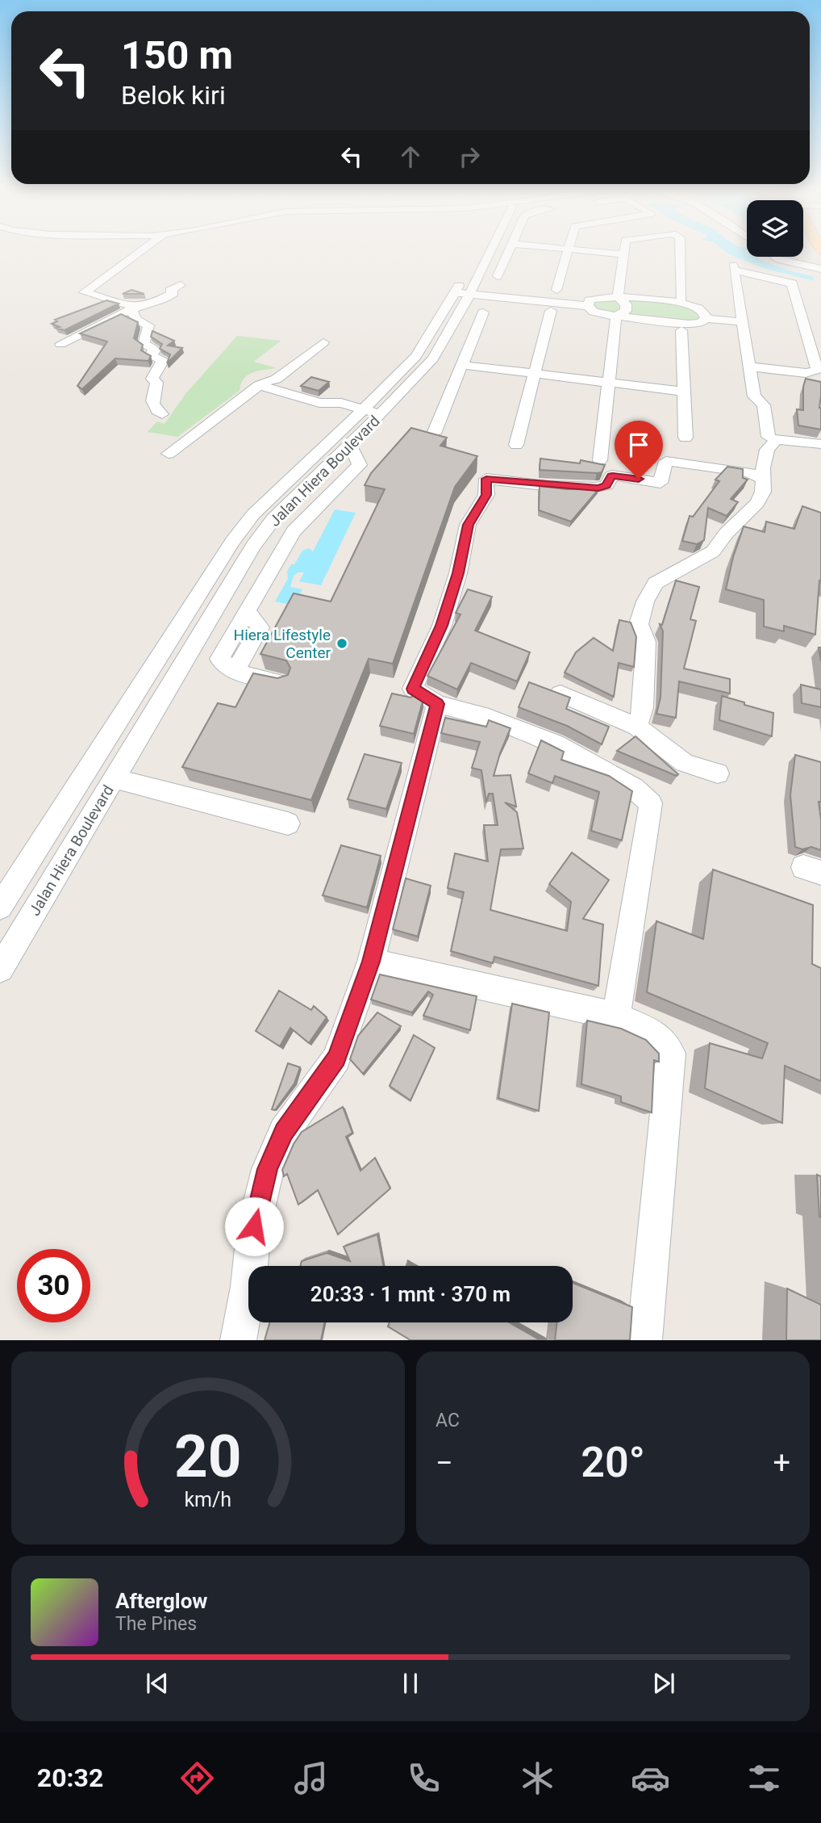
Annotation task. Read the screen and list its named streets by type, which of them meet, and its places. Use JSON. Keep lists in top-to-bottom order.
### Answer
{
  "streets": {
    "street": ["Jalan Hiera Boulevard"]
  },
  "places": ["Hiera Lifestyle Center"],
  "page": {
    "turn": ["150 m", "Belok kiri"],
    "limit": "30",
    "trip": "20:33 · 1 mnt · 370 m",
    "tile": "AC",
    "heat": ["−", "20°", "+"],
    "song": ["Afterglow", "The Pines"],
    "tabs": "20:32",
    "gauge": ["20", "km/h"]
  }
}
